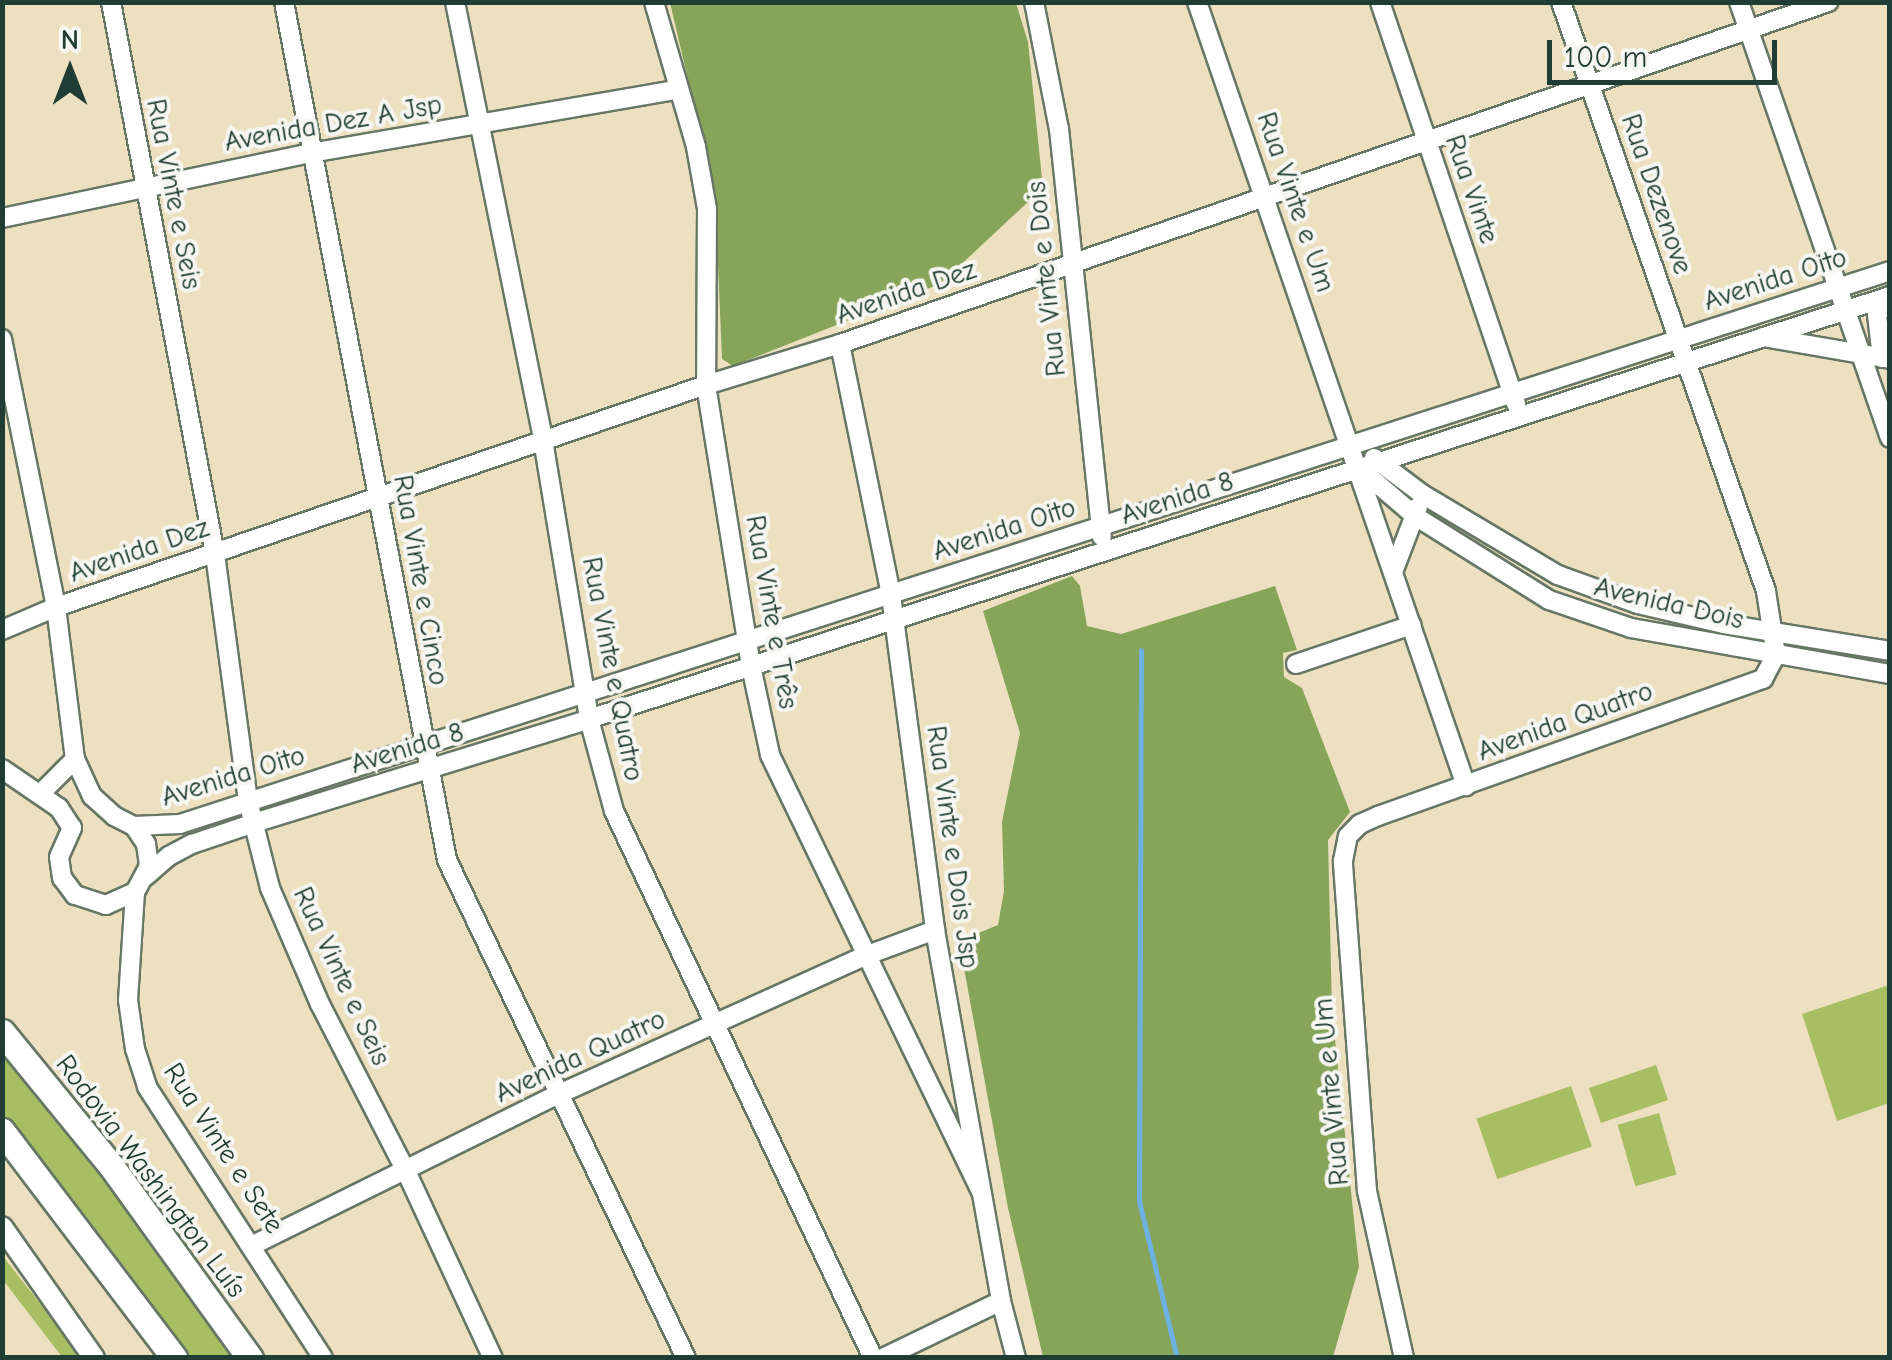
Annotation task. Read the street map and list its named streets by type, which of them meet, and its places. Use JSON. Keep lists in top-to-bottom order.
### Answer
{
  "streets": {
    "highway": ["Rodovia Washington Luís"],
    "street": [
      "Avenida Dez A Jsp",
      "Rua Vinte",
      "Rua Vinte e Seis",
      "Rua Dezenove",
      "Rua Vinte e Um",
      "Rua Vinte e Dois",
      "Avenida Oito",
      "Avenida Dez",
      "Avenida 8",
      "Rua Vinte e Cinco",
      "Avenida Dois",
      "Rua Vinte e Três",
      "Rua Vinte e Quatro",
      "Avenida Quatro",
      "Rua Vinte e Dois Jsp",
      "Rua Vinte e Sete"
    ]
  },
  "crossings": [
    ["Avenida Dez A Jsp", "Rua Vinte e Seis"],
    ["Avenida Dez A Jsp", "Rua Vinte e Cinco"],
    ["Avenida Dez A Jsp", "Rua Vinte e Três"],
    ["Avenida Dez A Jsp", "Rua Vinte e Quatro"],
    ["Rua Vinte", "Avenida Oito"],
    ["Rua Vinte", "Avenida Dez"],
    ["Rua Vinte", "Avenida 8"],
    ["Rua Vinte e Seis", "Avenida Oito"],
    ["Rua Vinte e Seis", "Avenida Dez"],
    ["Rua Vinte e Seis", "Avenida 8"],
    ["Rua Vinte e Seis", "Avenida Quatro"],
    ["Rua Dezenove", "Avenida Oito"],
    ["Rua Dezenove", "Avenida Dez"],
    ["Rua Dezenove", "Avenida 8"],
    ["Rua Dezenove", "Avenida Dois"],
    ["Rua Dezenove", "Avenida Quatro"],
    ["Rua Vinte e Um", "Avenida Oito"],
    ["Rua Vinte e Um", "Avenida Dez"],
    ["Rua Vinte e Um", "Avenida 8"],
    ["Rua Vinte e Um", "Avenida Dois"],
    ["Rua Vinte e Um", "Avenida Quatro"],
    ["Rua Vinte e Dois", "Avenida Oito"],
    ["Rua Vinte e Dois", "Avenida Dez"],
    ["Rua Vinte e Dois", "Avenida 8"],
    ["Avenida Oito", "Rua Vinte e Cinco"],
    ["Avenida Oito", "Rua Vinte e Três"],
    ["Avenida Oito", "Rua Vinte e Quatro"],
    ["Avenida Oito", "Rua Vinte e Dois Jsp"],
    ["Avenida Oito", "Rua Vinte e Sete"],
    ["Avenida Dez", "Rua Vinte e Cinco"],
    ["Avenida Dez", "Rua Vinte e Três"],
    ["Avenida Dez", "Rua Vinte e Quatro"],
    ["Avenida Dez", "Rua Vinte e Dois Jsp"],
    ["Avenida 8", "Rua Vinte e Cinco"],
    ["Avenida 8", "Avenida Dois"],
    ["Avenida 8", "Rua Vinte e Três"],
    ["Avenida 8", "Rua Vinte e Quatro"],
    ["Avenida 8", "Rua Vinte e Dois Jsp"],
    ["Avenida 8", "Rua Vinte e Sete"],
    ["Rua Vinte e Cinco", "Avenida Quatro"],
    ["Avenida Dois", "Avenida Quatro"],
    ["Rua Vinte e Três", "Avenida Quatro"],
    ["Rua Vinte e Três", "Rua Vinte e Dois Jsp"],
    ["Rua Vinte e Quatro", "Avenida Quatro"],
    ["Avenida Quatro", "Rua Vinte e Dois Jsp"],
    ["Avenida Quatro", "Rua Vinte e Sete"]
  ],
  "scale_bar": "100 m",
  "north": "top"
}
